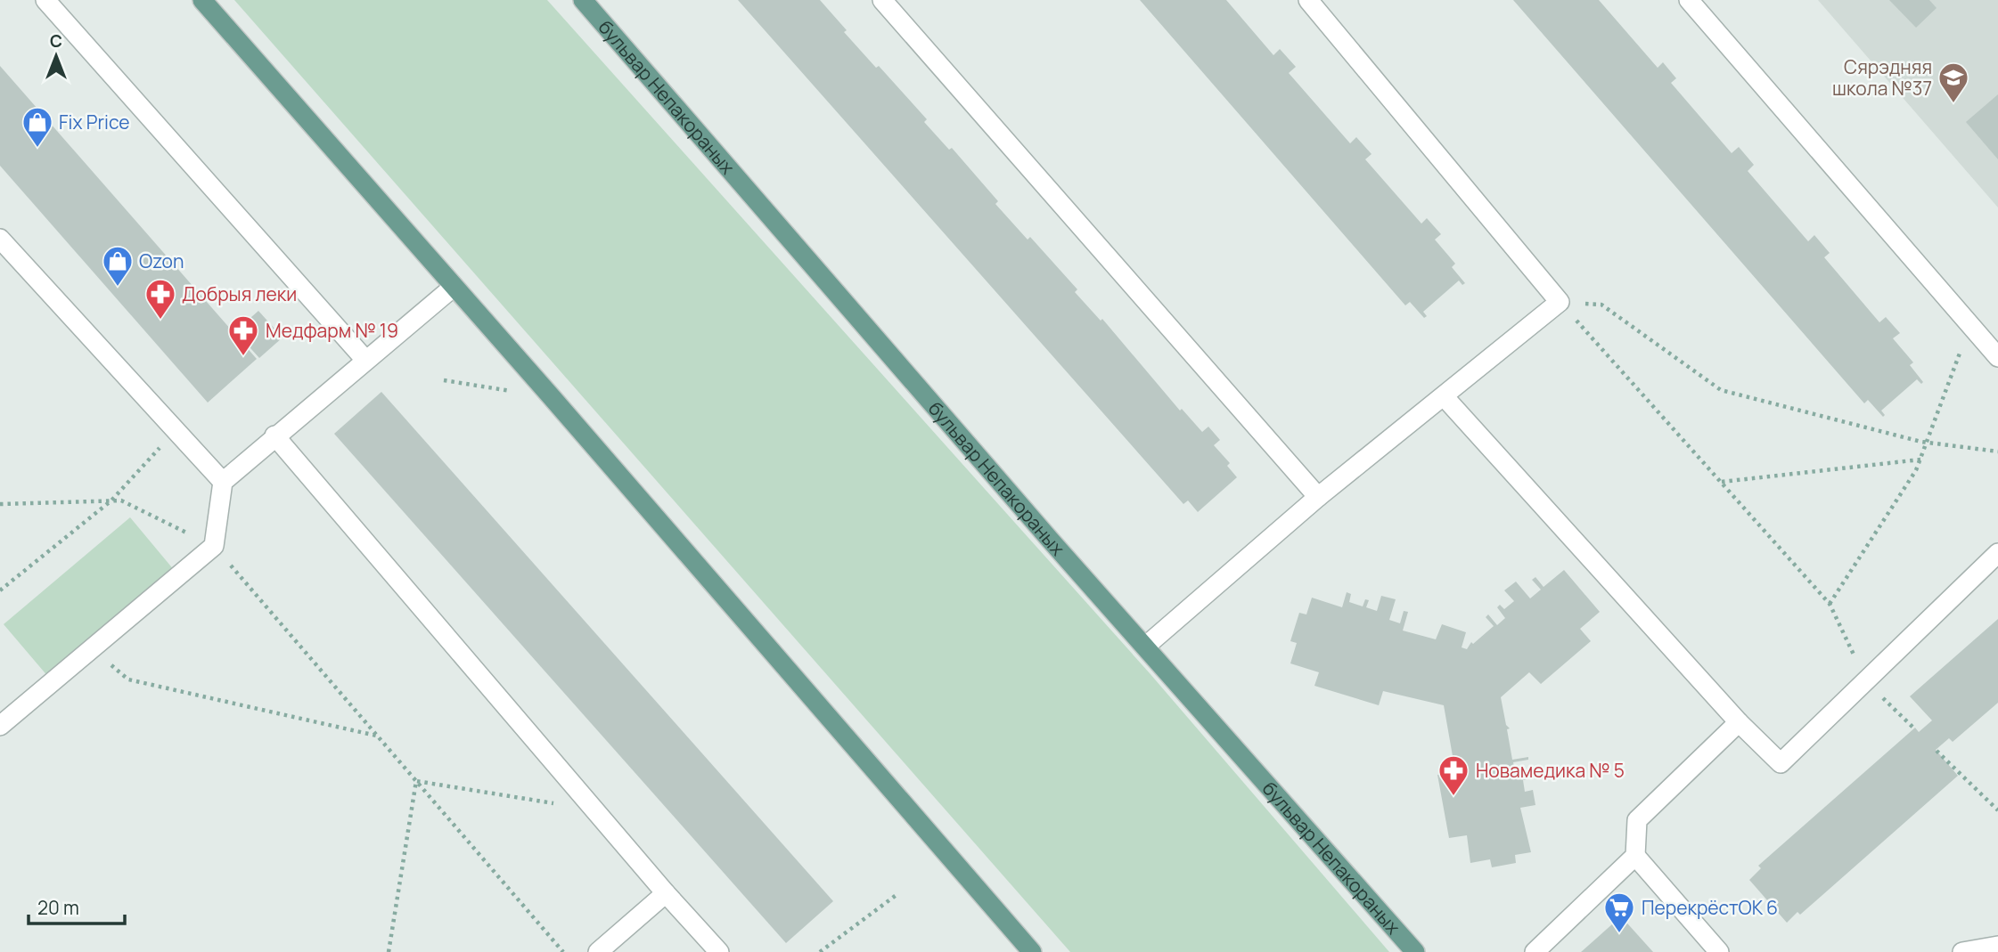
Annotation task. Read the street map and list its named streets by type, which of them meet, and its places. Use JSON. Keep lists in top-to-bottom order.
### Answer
{
  "streets": {
    "main road": ["бульвар Непакораных"]
  },
  "places": {
    "school or university": ["Сярэдняя школа №37"],
    "shop": ["Fix Price", "Ozon"],
    "pharmacy": ["Добрыя леки", "Медфарм № 19", "Новамедика № 5"],
    "supermarket": ["ПерекрёстОК 6"]
  },
  "scale_bar": "20 m",
  "north": "top"
}
